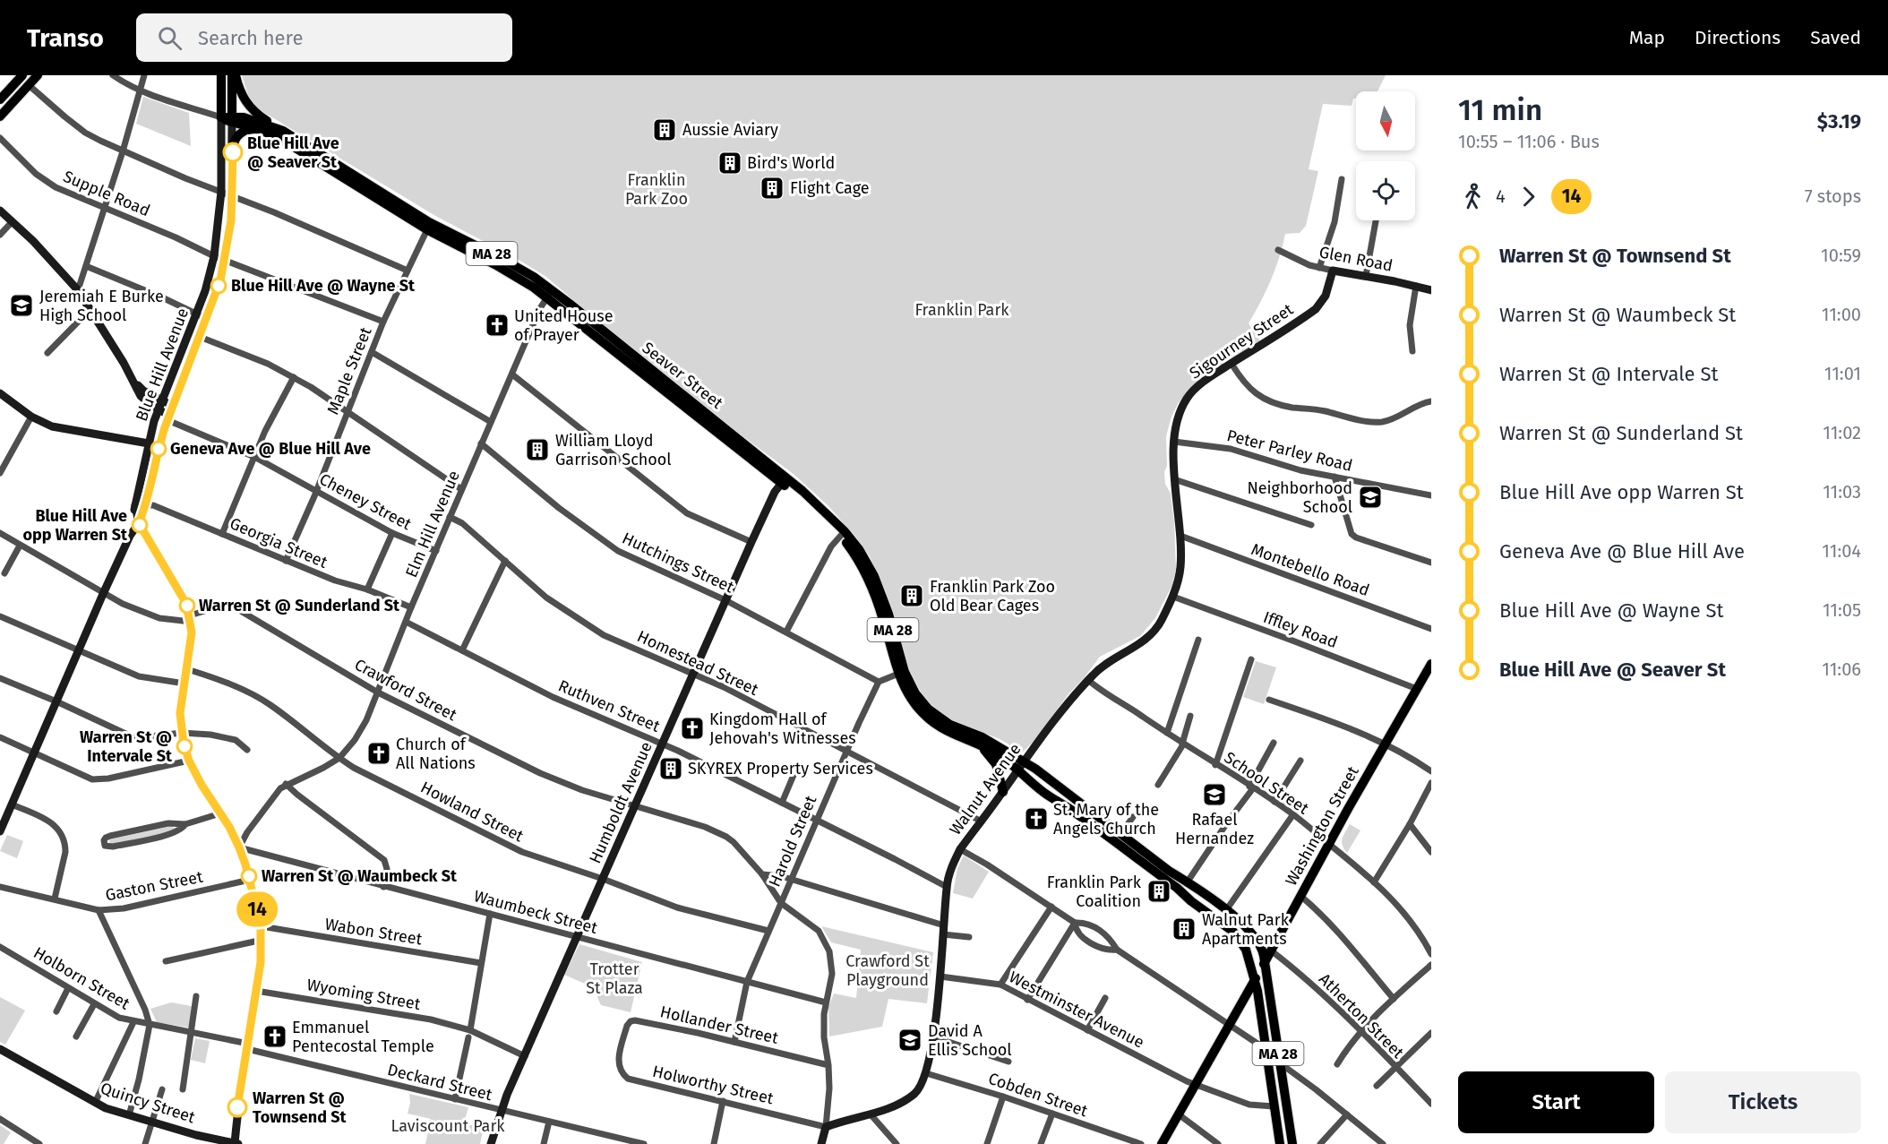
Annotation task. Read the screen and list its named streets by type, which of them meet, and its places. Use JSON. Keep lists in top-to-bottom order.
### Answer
{
  "streets": {
    "main road": [
      "MA 28",
      "Glen Road",
      "Sigourney Street",
      "Blue Hill Avenue",
      "Seaver Street",
      "Walnut Avenue",
      "Humboldt Avenue",
      "Washington Street",
      "Quincy Street"
    ],
    "street": [
      "Supple Road",
      "Maple Street",
      "Peter Parley Road",
      "Cheney Street",
      "Elm Hill Avenue",
      "Georgia Street",
      "Hutchings Street",
      "Montebello Road",
      "Iffley Road",
      "Homestead Street",
      "Crawford Street",
      "Ruthven Street",
      "School Street",
      "Howland Street",
      "Harold Street",
      "Gaston Street",
      "Waumbeck Street",
      "Wabon Street",
      "Holborn Street",
      "Wyoming Street",
      "Westminster Avenue",
      "Atherton Street",
      "Hollander Street",
      "Deckard Street",
      "Holworthy Street",
      "Cobden Street"
    ]
  },
  "crossings": [
    ["Supple Road", "Blue Hill Avenue"],
    ["Supple Road", "Maple Street"],
    ["MA 28", "Blue Hill Avenue"],
    ["MA 28", "Seaver Street"],
    ["MA 28", "Walnut Avenue"],
    ["MA 28", "Washington Street"],
    ["MA 28", "Westminster Avenue"],
    ["Glen Road", "Sigourney Street"],
    ["Sigourney Street", "Peter Parley Road"],
    ["Sigourney Street", "Walnut Avenue"],
    ["Blue Hill Avenue", "Seaver Street"],
    ["Blue Hill Avenue", "Cheney Street"],
    ["Blue Hill Avenue", "Georgia Street"],
    ["Maple Street", "Seaver Street"],
    ["Maple Street", "Cheney Street"],
    ["Maple Street", "Georgia Street"],
    ["Seaver Street", "Elm Hill Avenue"],
    ["Seaver Street", "Walnut Avenue"],
    ["Seaver Street", "Humboldt Avenue"],
    ["Peter Parley Road", "Walnut Avenue"],
    ["Cheney Street", "Elm Hill Avenue"],
    ["Elm Hill Avenue", "Georgia Street"],
    ["Elm Hill Avenue", "Hutchings Street"],
    ["Elm Hill Avenue", "Homestead Street"],
    ["Elm Hill Avenue", "Crawford Street"],
    ["Elm Hill Avenue", "Ruthven Street"],
    ["Elm Hill Avenue", "Howland Street"],
    ["Elm Hill Avenue", "Waumbeck Street"],
    ["Hutchings Street", "Humboldt Avenue"],
    ["Hutchings Street", "Harold Street"],
    ["Montebello Road", "Walnut Avenue"],
    ["Iffley Road", "Walnut Avenue"],
    ["Iffley Road", "Washington Street"],
    ["Homestead Street", "Walnut Avenue"],
    ["Homestead Street", "Humboldt Avenue"],
    ["Homestead Street", "Harold Street"],
    ["Crawford Street", "Walnut Avenue"],
    ["Crawford Street", "Humboldt Avenue"],
    ["Crawford Street", "Harold Street"],
    ["Crawford Street", "Waumbeck Street"],
    ["Crawford Street", "Hollander Street"],
    ["Crawford Street", "Holworthy Street"],
    ["Ruthven Street", "Walnut Avenue"],
    ["Ruthven Street", "Humboldt Avenue"],
    ["Ruthven Street", "Harold Street"],
    ["School Street", "Walnut Avenue"],
    ["School Street", "Washington Street"],
    ["Walnut Avenue", "Westminster Avenue"],
    ["Walnut Avenue", "Holworthy Street"],
    ["Walnut Avenue", "Cobden Street"],
    ["Humboldt Avenue", "Howland Street"],
    ["Humboldt Avenue", "Waumbeck Street"],
    ["Humboldt Avenue", "Wyoming Street"],
    ["Humboldt Avenue", "Deckard Street"],
    ["Howland Street", "Harold Street"],
    ["Washington Street", "Westminster Avenue"],
    ["Washington Street", "Atherton Street"],
    ["Harold Street", "Waumbeck Street"],
    ["Harold Street", "Hollander Street"],
    ["Holborn Street", "Deckard Street"],
    ["Hollander Street", "Holworthy Street"]
  ],
  "parks": [
    "Franklin Park Zoo",
    "Franklin Park",
    "Crawford St Playground",
    "Trotter St Plaza",
    "Laviscount Park"
  ],
  "places": {
    "building": [
      "Aussie Aviary",
      "Bird's World",
      "Flight Cage",
      "William Lloyd Garrison School",
      "Franklin Park Zoo Old Bear Cages",
      "SKYREX Property Services",
      "Franklin Park Coalition",
      "Walnut Park Apartments"
    ],
    "other": [
      "Blue Hill Ave @ Seaver St",
      "Blue Hill Ave @ Wayne St",
      "Geneva Ave @ Blue Hill Ave",
      "Blue Hill Ave opp Warren St",
      "Warren St @ Sunderland St",
      "Warren St @ Intervale St",
      "Warren St @ Waumbeck St",
      "Warren St @ Townsend St"
    ],
    "school or university": [
      "Jeremiah E Burke High School",
      "Neighborhood School",
      "Rafael Hernandez",
      "David A Ellis School"
    ],
    "church": [
      "United House of Prayer",
      "Kingdom Hall of Jehovah's Witnesses",
      "Church of All Nations",
      "St. Mary of the Angels Church",
      "Emmanuel Pentecostal Temple"
    ]
  },
  "lines": ["bus line 14"],
  "north": "bottom",
  "page": {
    "header": "Transo",
    "search": "Search here",
    "nav": ["Map", "Directions", "Saved"],
    "on_map": "14",
    "heading": ["11 min", "10:55 – 11:06 · Bus", "$3.19"],
    "legs": ["4", "14", "7 stops"],
    "list": [
      {
        "name": "Warren St @ Townsend St",
        "value": "10:59"
      },
      {
        "name": "Warren St @ Waumbeck St",
        "value": "11:00"
      },
      {
        "name": "Warren St @ Intervale St",
        "value": "11:01"
      },
      {
        "name": "Warren St @ Sunderland St",
        "value": "11:02"
      },
      {
        "name": "Blue Hill Ave opp Warren St",
        "value": "11:03"
      },
      {
        "name": "Geneva Ave @ Blue Hill Ave",
        "value": "11:04"
      },
      {
        "name": "Blue Hill Ave @ Wayne St",
        "value": "11:05"
      },
      {
        "name": "Blue Hill Ave @ Seaver St",
        "value": "11:06"
      }
    ],
    "buttons": ["Start", "Tickets"]
  }
}
